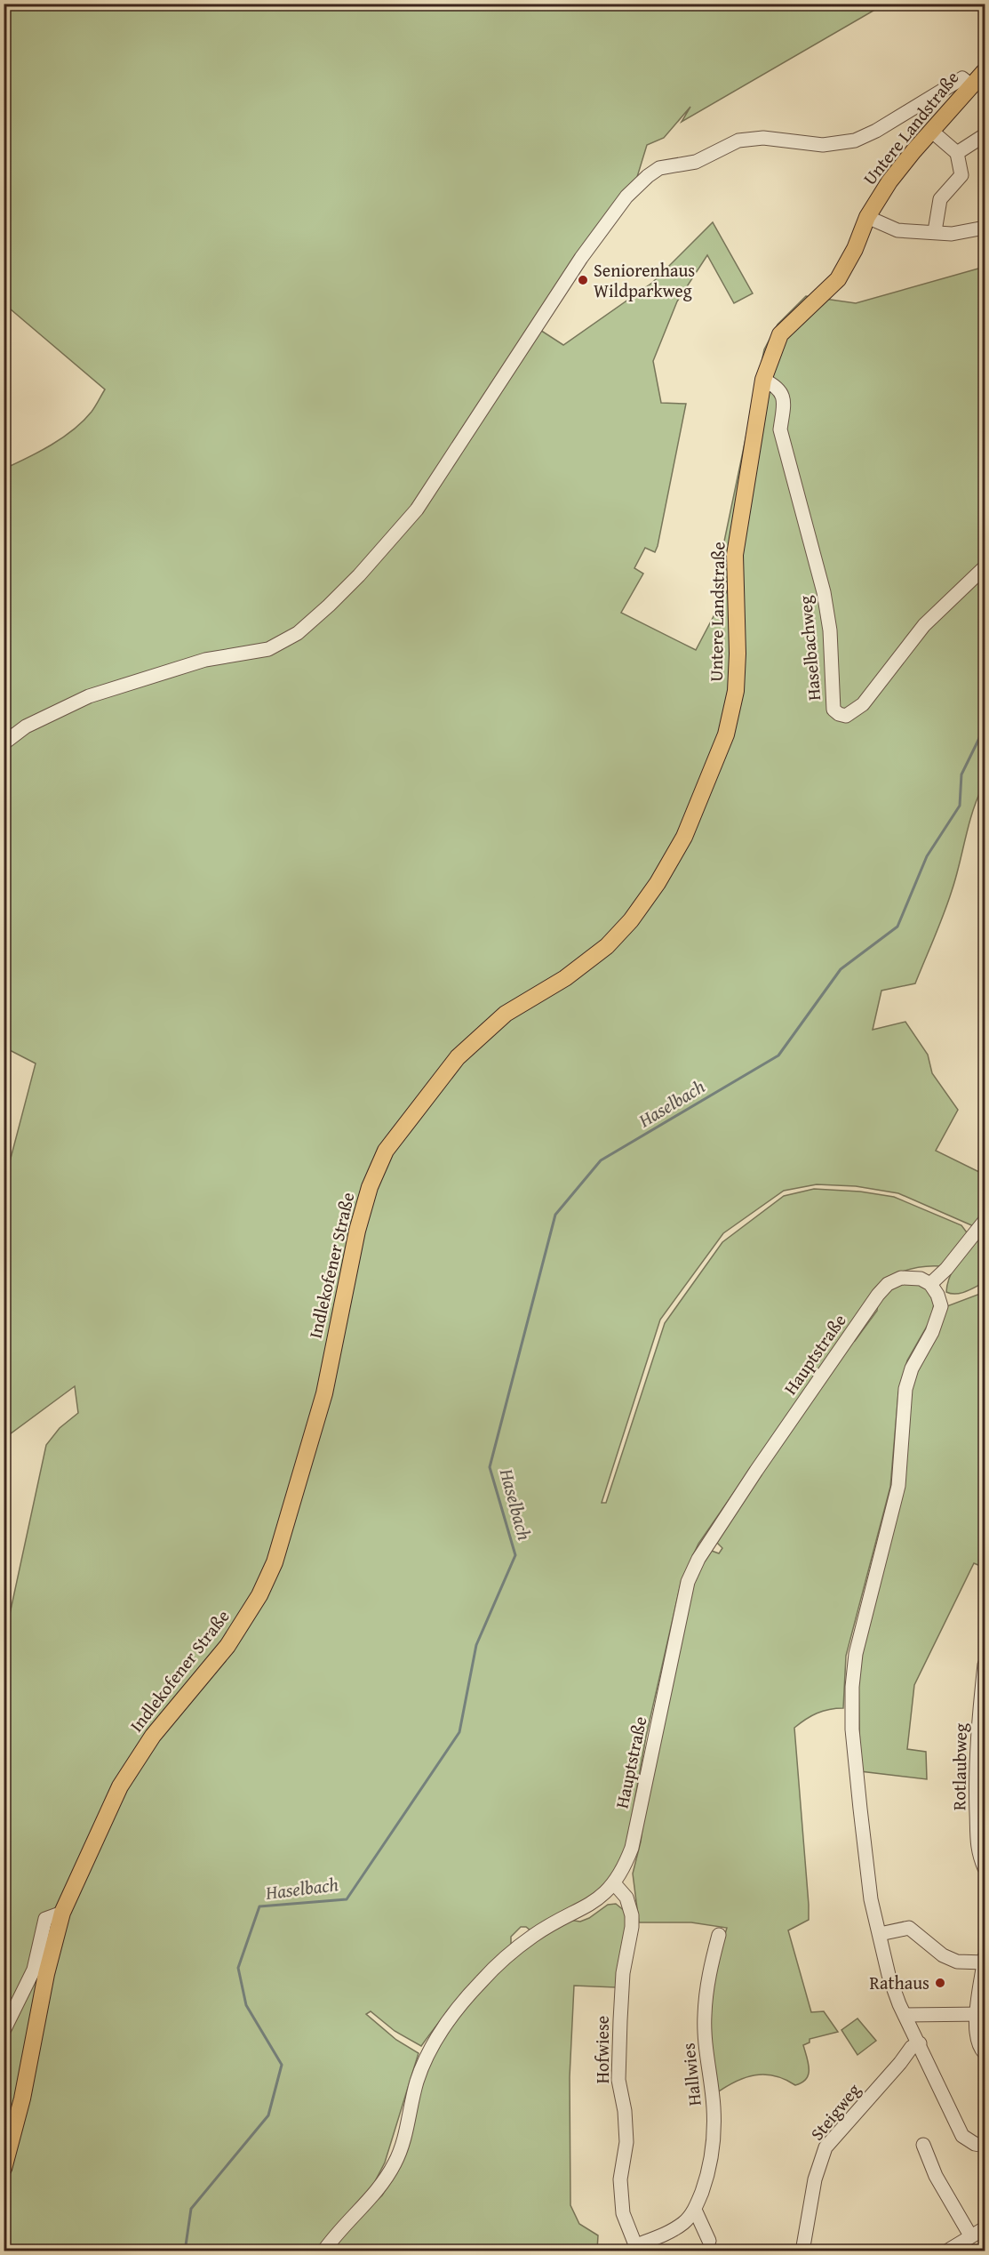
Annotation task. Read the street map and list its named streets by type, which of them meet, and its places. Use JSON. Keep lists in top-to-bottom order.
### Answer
{
  "streets": {
    "main road": ["Untere Landstraße", "Indlekofener Straße"],
    "street": [
      "Haselbachweg",
      "Hauptstraße",
      "Rotlaubweg",
      "Hofwiese",
      "Hallwies",
      "Steigweg"
    ]
  },
  "crossings": [
    ["Untere Landstraße", "Haselbachweg"],
    ["Untere Landstraße", "Indlekofener Straße"],
    ["Hauptstraße", "Hofwiese"],
    ["Hofwiese", "Hallwies"]
  ],
  "water": ["Haselbach"],
  "places": ["Seniorenhaus Wildparkweg", "Rathaus"]
}
